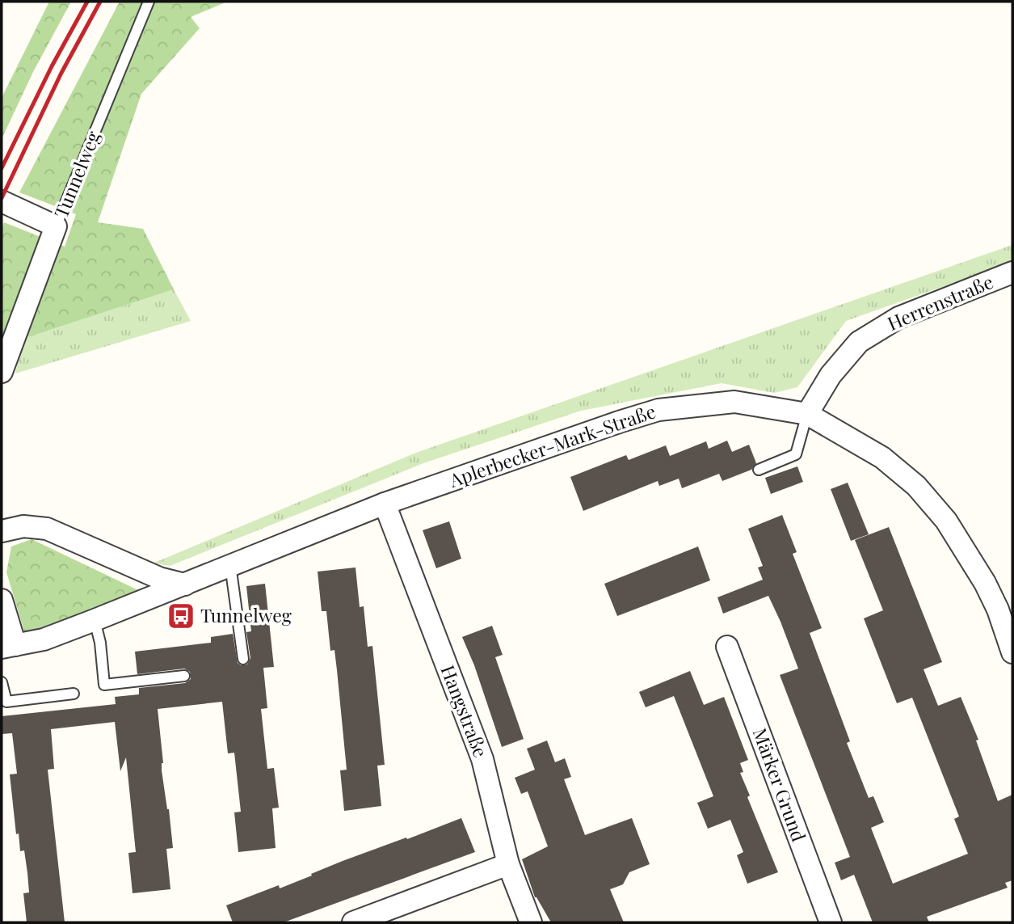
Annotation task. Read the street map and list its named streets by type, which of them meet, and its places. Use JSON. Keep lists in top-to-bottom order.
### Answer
{
  "streets": {
    "street": [
      "Tunnelweg",
      "Herrenstraße",
      "Aplerbecker-Mark-Straße",
      "Hangstraße",
      "Märker Grund"
    ]
  },
  "crossings": [
    ["Herrenstraße", "Aplerbecker-Mark-Straße"],
    ["Aplerbecker-Mark-Straße", "Hangstraße"]
  ],
  "places": {
    "bus stop": ["Tunnelweg"]
  }
}
